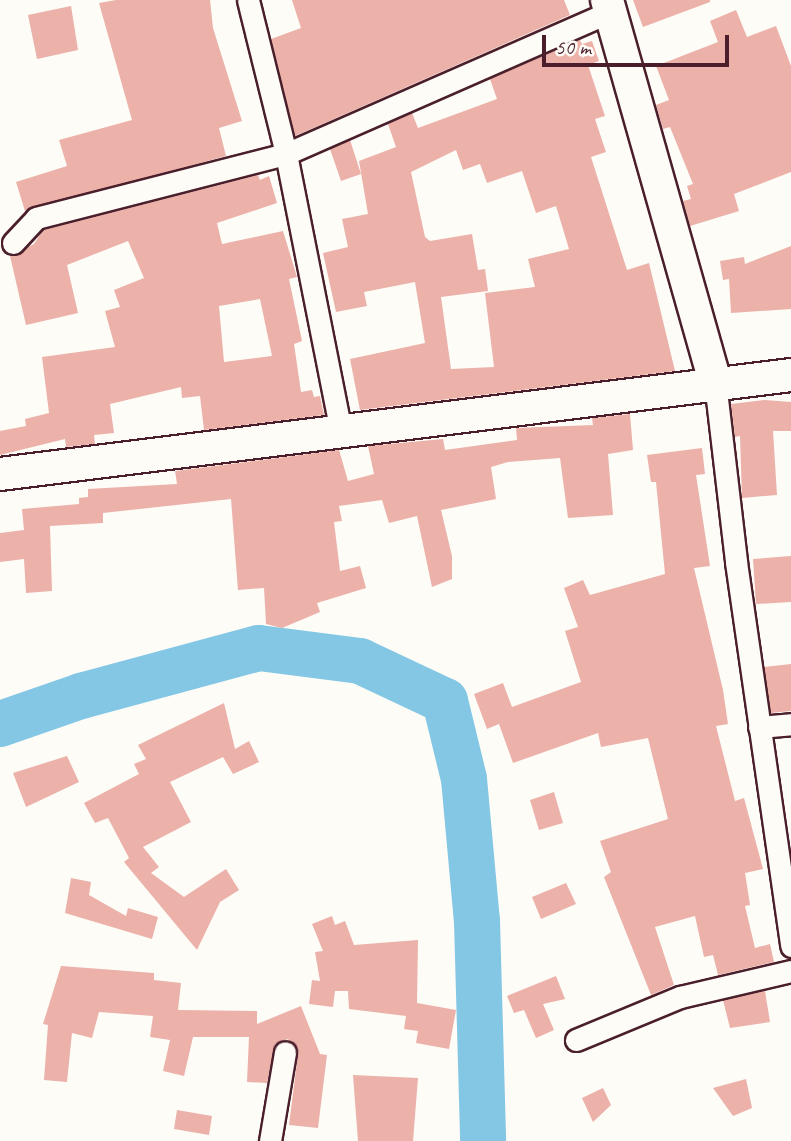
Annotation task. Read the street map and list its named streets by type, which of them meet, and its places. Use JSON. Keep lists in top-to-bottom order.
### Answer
{
  "scale_bar": "50 m"
}
